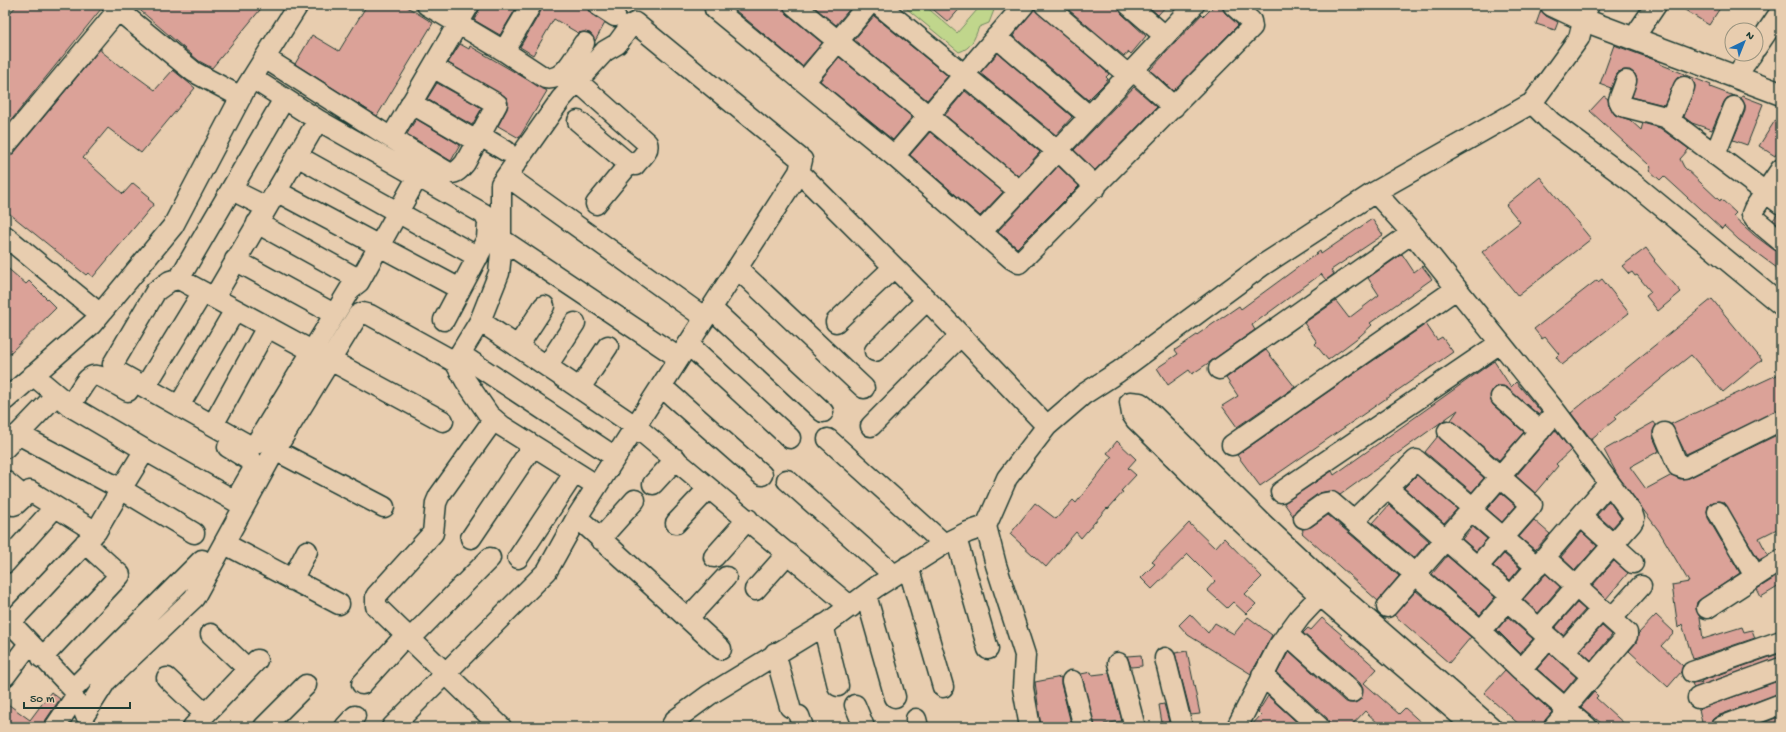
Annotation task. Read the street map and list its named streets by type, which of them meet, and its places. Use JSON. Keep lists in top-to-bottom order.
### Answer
{
  "scale_bar": "50 m",
  "north": "top right"
}
